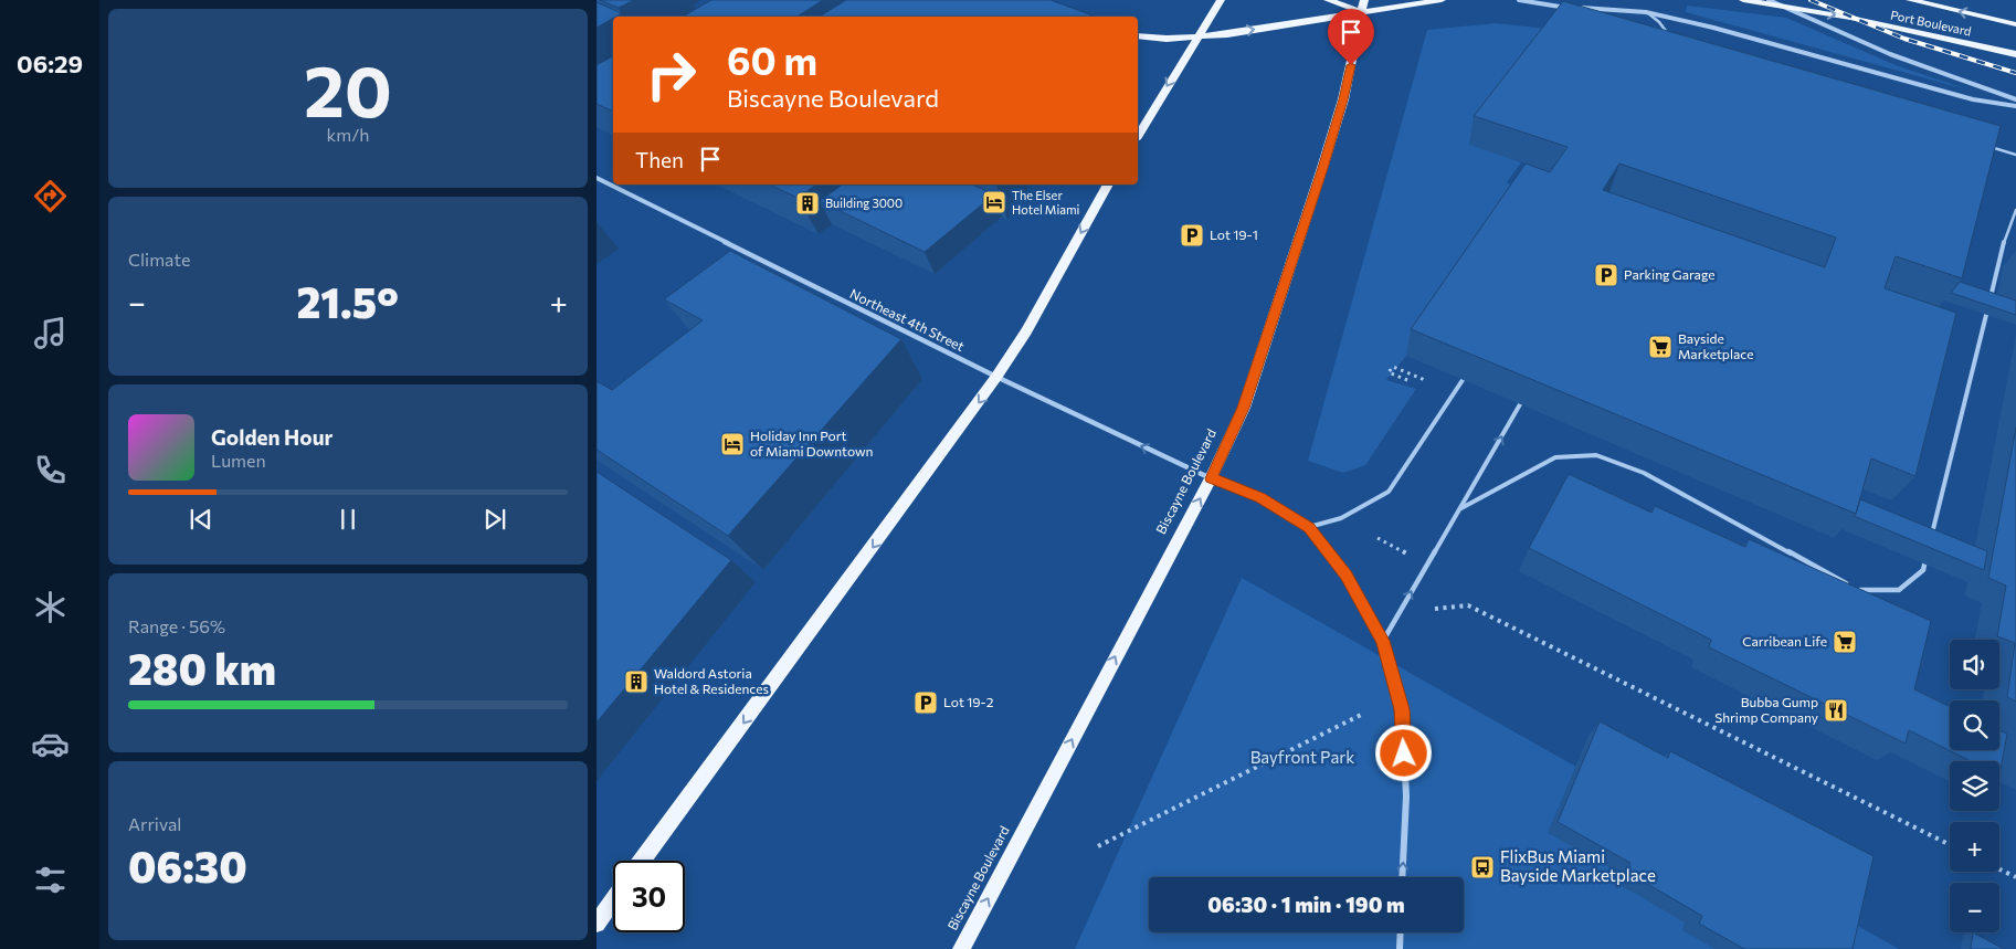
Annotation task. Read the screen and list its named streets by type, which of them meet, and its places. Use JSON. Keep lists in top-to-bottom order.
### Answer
{
  "streets": {
    "main road": ["Port Boulevard", "Biscayne Boulevard"],
    "street": ["Northeast 4th Street"]
  },
  "crossings": [
    ["Northeast 4th Street", "Biscayne Boulevard"]
  ],
  "one_way": ["Northeast 4th Street", "Biscayne Boulevard"],
  "parks": ["Bayfront Park"],
  "places": {
    "hotel": ["The Elser Hotel Miami", "Holiday Inn Port of Miami Downtown"],
    "building": ["Building 3000", "Waldord Astoria Hotel & Residences"],
    "parking": ["Lot 19-1", "Parking Garage", "Lot 19-2"],
    "supermarket": ["Bayside Marketplace", "Carribean Life"],
    "restaurant": ["Bubba Gump Shrimp Company"],
    "bus stop": ["FlixBus Miami Bayside Marketplace"]
  },
  "page": {
    "tabs": "06:29",
    "tile": [
      ["20", "km/h"],
      "Climate",
      ["Range · 56%", "280 km"],
      ["Arrival", "06:30"]
    ],
    "turn": ["60 m", "Biscayne Boulevard"],
    "then": "Then",
    "heat": ["−", "21.5°", "+"],
    "song": ["Golden Hour", "Lumen"],
    "map_buttons": ["+", "−"],
    "limit": "30",
    "trip": "06:30 · 1 min · 190 m"
  }
}
